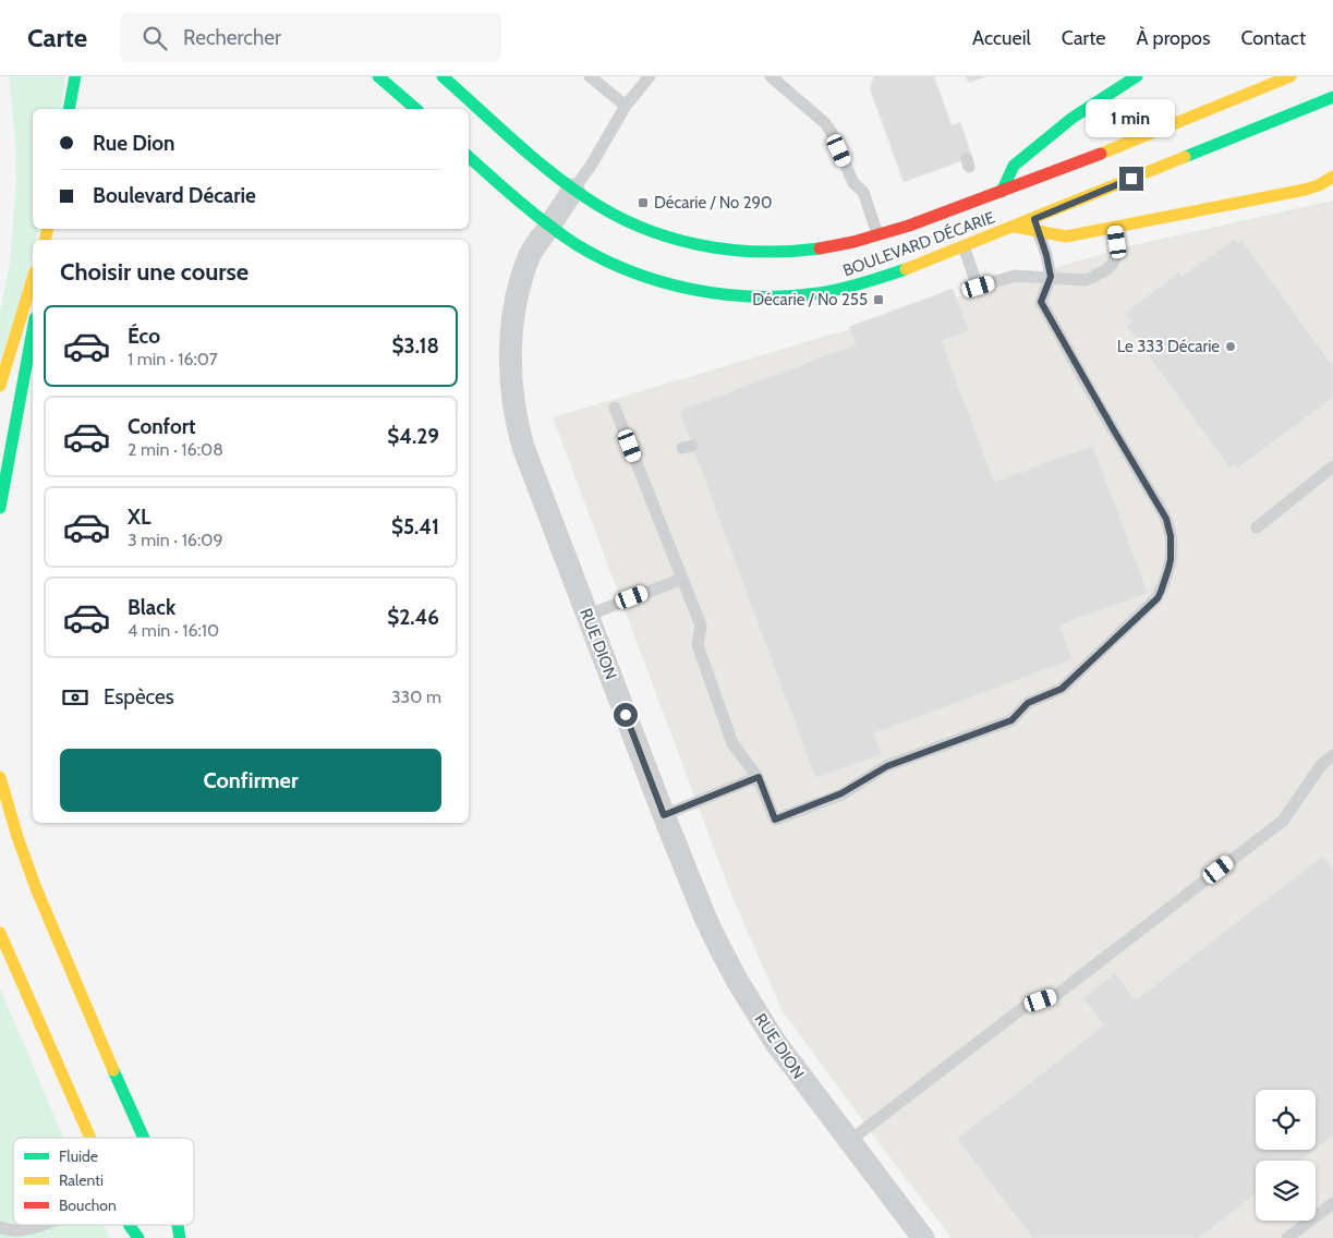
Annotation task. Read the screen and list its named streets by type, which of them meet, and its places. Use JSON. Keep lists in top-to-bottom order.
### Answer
{
  "streets": {
    "main road": ["BOULEVARD DÉCARIE"],
    "street": ["RUE DION"]
  },
  "crossings": [
    ["BOULEVARD DÉCARIE", "RUE DION"]
  ],
  "places": {
    "transit": ["Décarie / No 290", "Décarie / No 255"],
    "other": ["Le 333 Décarie"]
  },
  "legend": ["Fluide", "Ralenti", "Bouchon"],
  "page": {
    "header": "Carte",
    "search": "Rechercher",
    "nav": [
      "Accueil",
      "Carte",
      "À propos",
      "Contact"
    ],
    "bubble": "1 min",
    "banner": ["Rue Dion", "Boulevard Décarie"],
    "heading": "Choisir une course",
    "list": [
      {
        "name": "Éco",
        "note": "1 min · 16:07",
        "value": "$3.18"
      },
      {
        "name": "Confort",
        "note": "2 min · 16:08",
        "value": "$4.29"
      },
      {
        "name": "XL",
        "note": "3 min · 16:09",
        "value": "$5.41"
      },
      {
        "name": "Black",
        "note": "4 min · 16:10",
        "value": "$2.46"
      }
    ],
    "pay": ["Espèces", "330 m"],
    "buttons": "Confirmer"
  }
}
